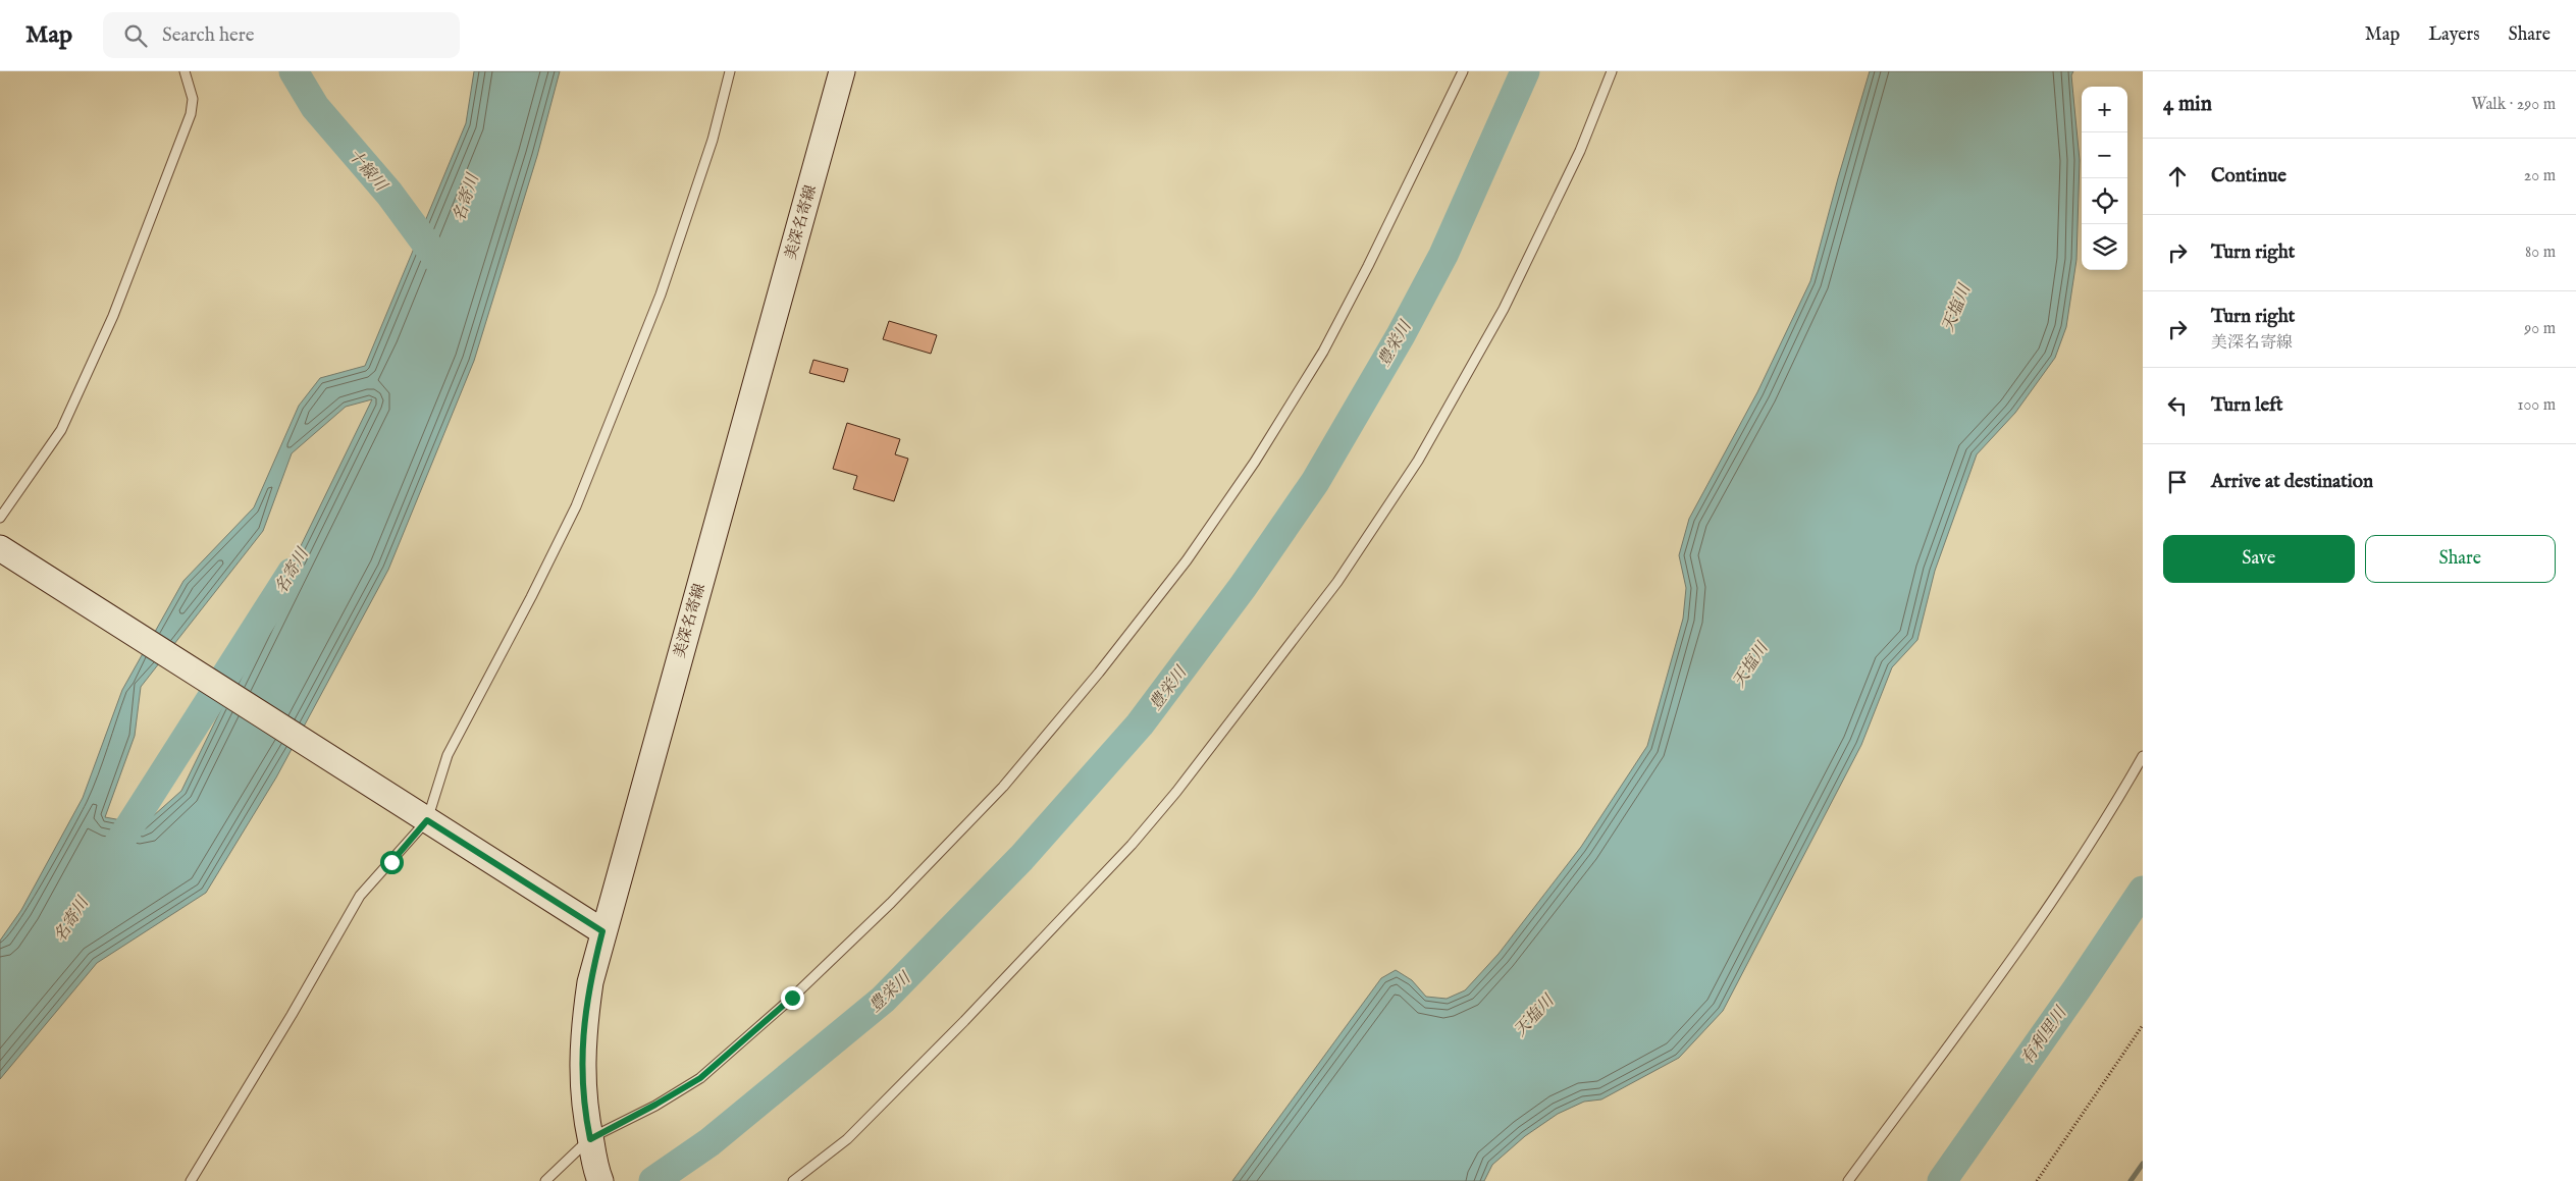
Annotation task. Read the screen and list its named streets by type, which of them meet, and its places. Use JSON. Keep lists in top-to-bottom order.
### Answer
{
  "streets": {
    "main road": ["美深名寄線"]
  },
  "water": [
    "十線川",
    "名寄川",
    "天塩川",
    "豊栄川",
    "有利里川"
  ],
  "page": {
    "header": "Map",
    "search": "Search here",
    "nav": ["Map", "Layers", "Share"],
    "heading": ["4 min", "Walk · 290 m"],
    "map_buttons": ["+", "−"],
    "list": [
      ["Continue", "20 m"],
      ["Turn right", "80 m"],
      ["Turn right", "美深名寄線", "90 m"],
      ["Turn left", "100 m"],
      "Arrive at destination"
    ],
    "buttons": ["Save", "Share"]
  }
}
